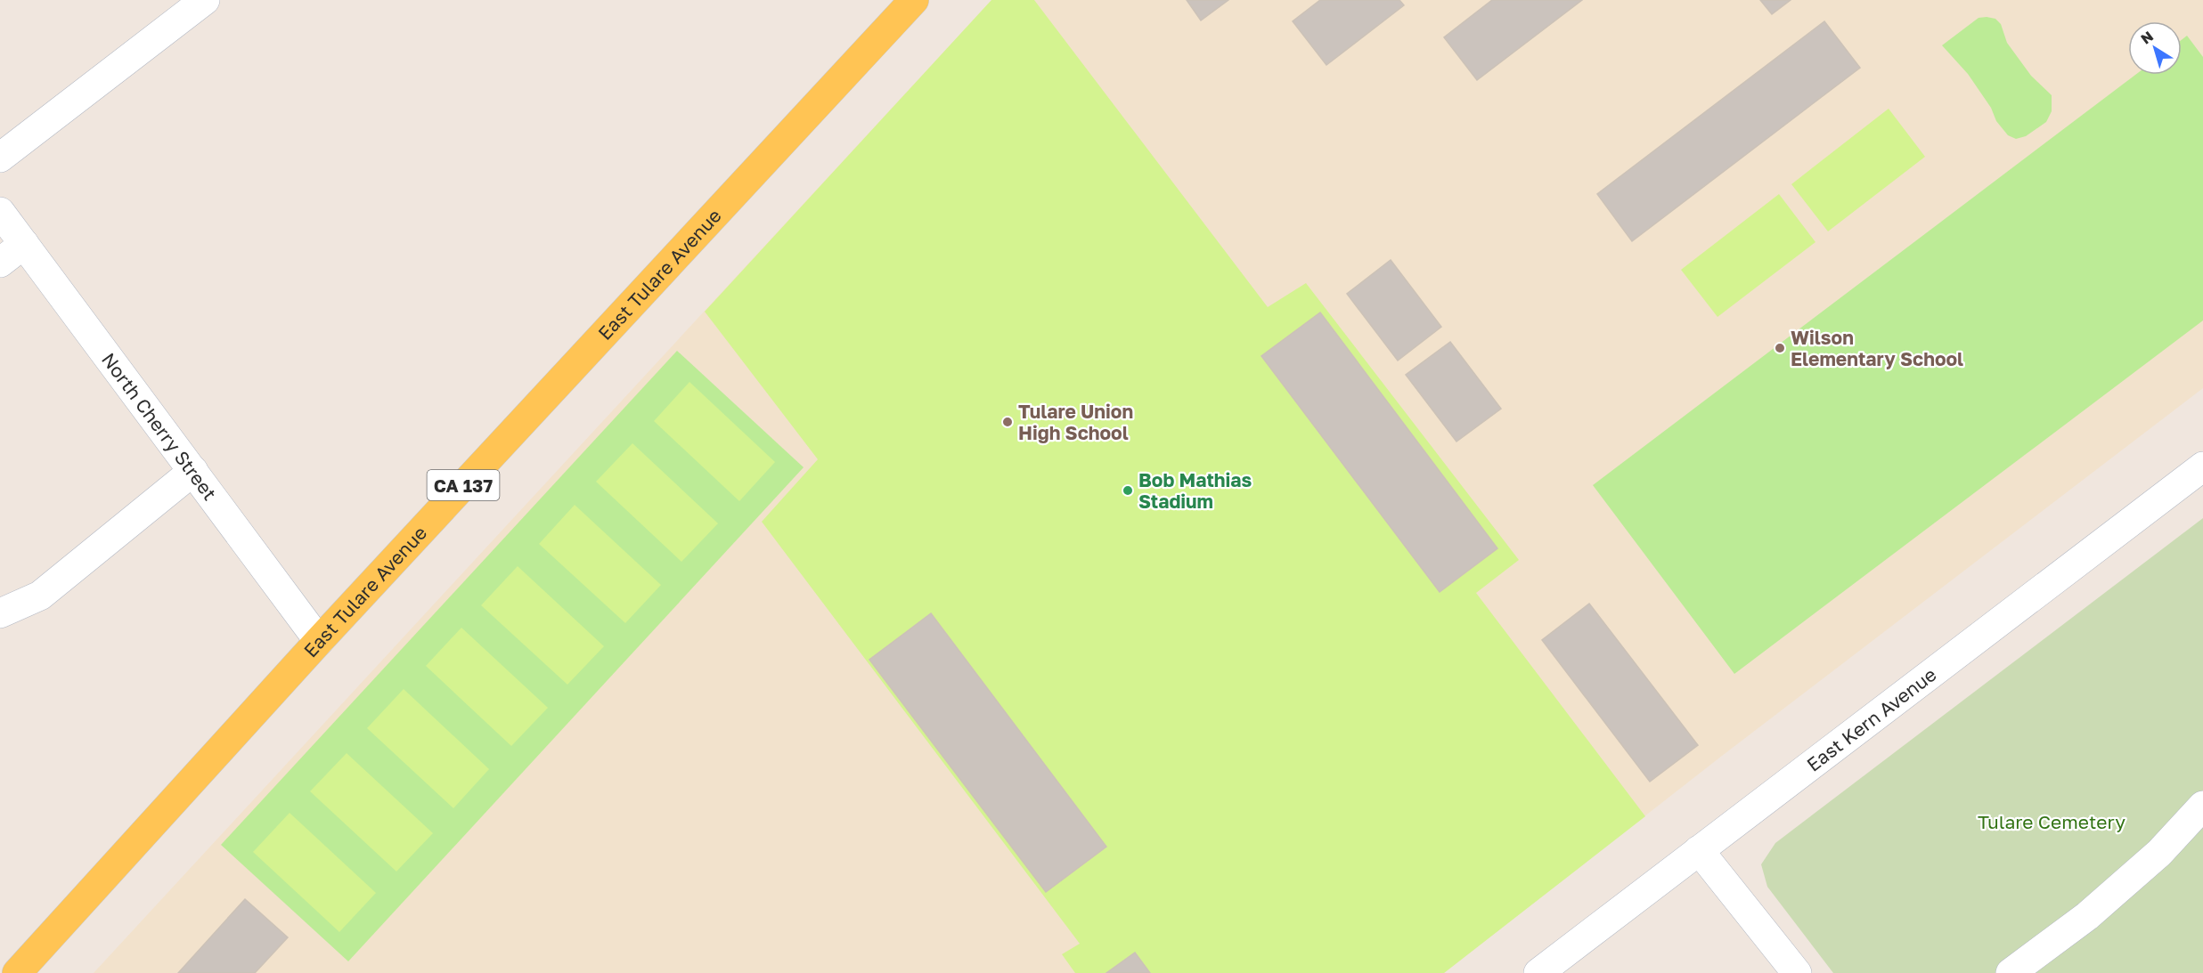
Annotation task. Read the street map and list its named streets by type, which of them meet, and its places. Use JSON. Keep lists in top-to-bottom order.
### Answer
{
  "streets": {
    "main road": ["East Tulare Avenue", "CA 137"],
    "street": ["North Cherry Street", "East Kern Avenue"]
  },
  "crossings": [
    ["East Tulare Avenue", "North Cherry Street"]
  ],
  "parks": ["Tulare Cemetery"],
  "places": ["Wilson Elementary School", "Tulare Union High School", "Bob Mathias Stadium"],
  "north": "top left"
}
